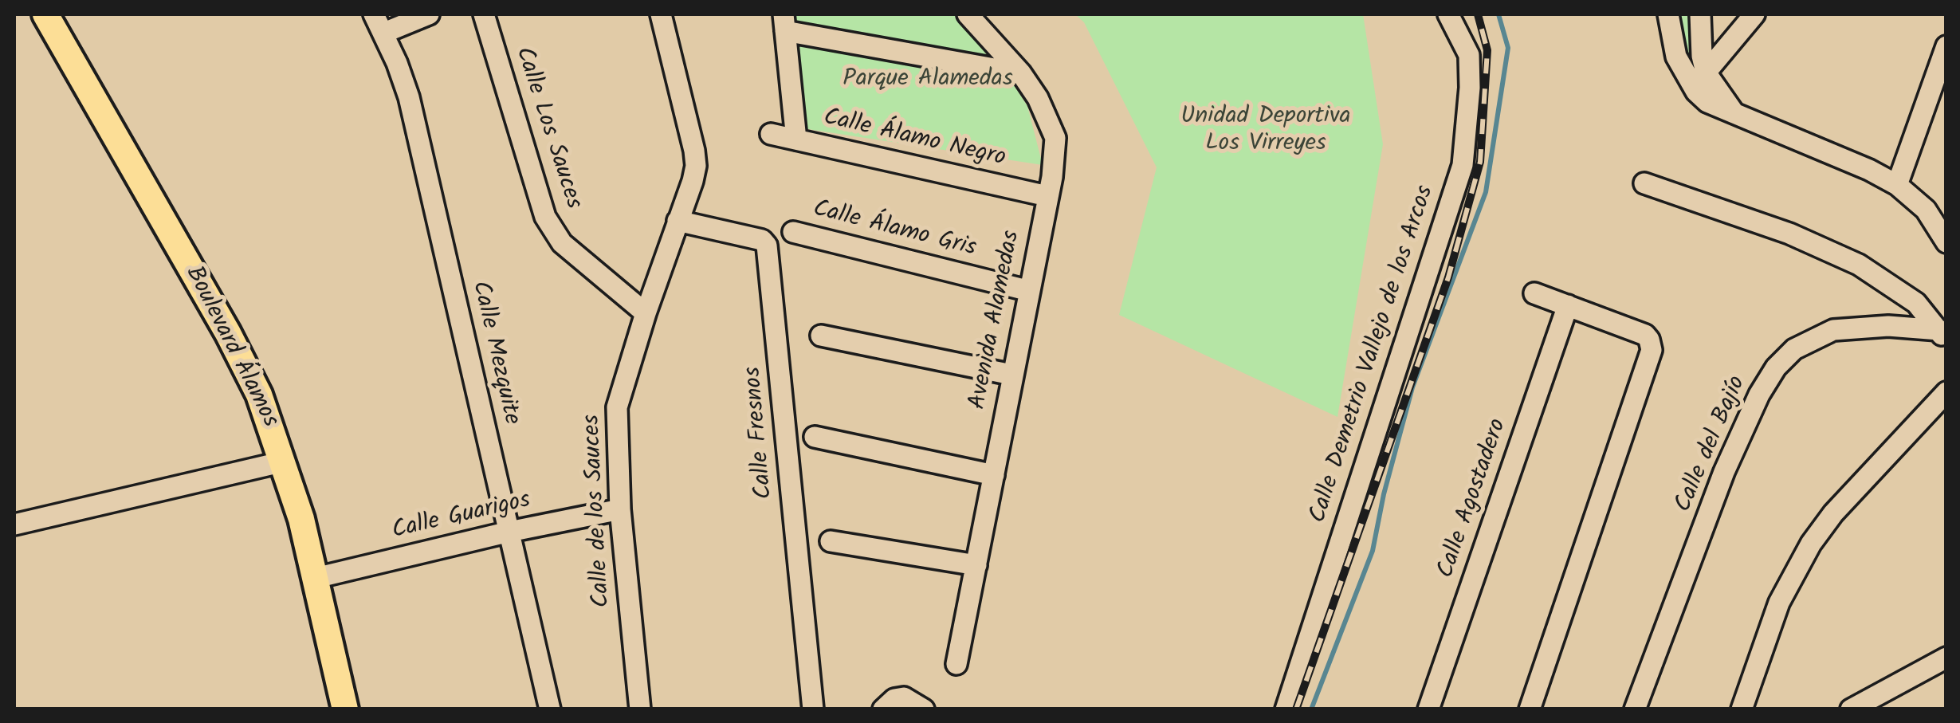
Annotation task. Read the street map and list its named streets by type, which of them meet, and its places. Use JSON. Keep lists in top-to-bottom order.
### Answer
{
  "streets": {
    "main road": ["Boulevard Álamos"],
    "street": [
      "Calle Los Sauces",
      "Calle Álamo Negro",
      "Calle Álamo Gris",
      "Avenida Alamedas",
      "Calle Mezquite",
      "Calle Demetrio Vallejo de los Arcos",
      "Calle Fresnos",
      "Calle del Bajío",
      "Calle Agostadero",
      "Calle de los Sauces",
      "Calle Guarigos"
    ]
  },
  "crossings": [
    ["Calle Los Sauces", "Calle de los Sauces"],
    ["Calle Álamo Negro", "Avenida Alamedas"],
    ["Calle Álamo Gris", "Avenida Alamedas"],
    ["Boulevard Álamos", "Calle Guarigos"],
    ["Calle Mezquite", "Calle Guarigos"],
    ["Calle Fresnos", "Calle de los Sauces"],
    ["Calle de los Sauces", "Calle Guarigos"]
  ],
  "parks": ["Parque Alamedas", "Unidad Deportiva Los Virreyes"]
}
